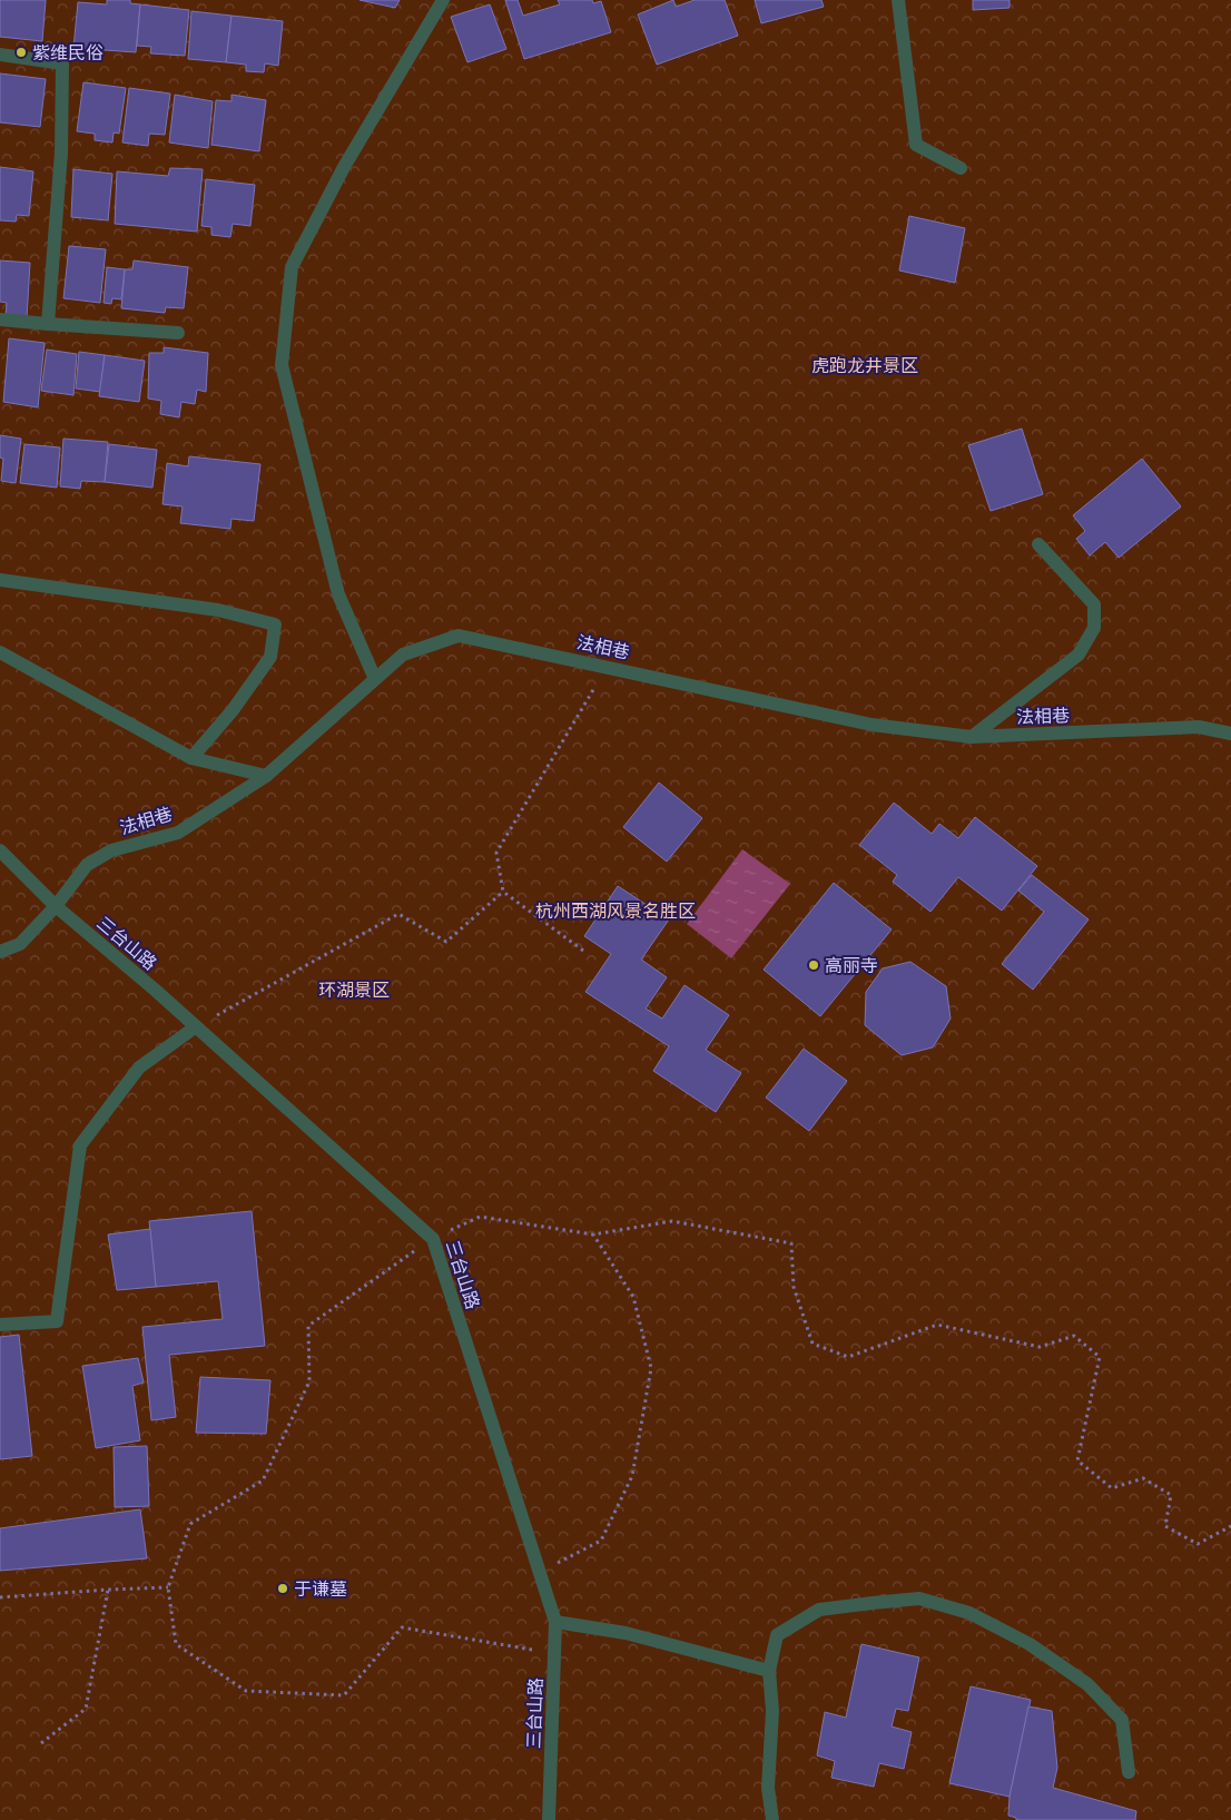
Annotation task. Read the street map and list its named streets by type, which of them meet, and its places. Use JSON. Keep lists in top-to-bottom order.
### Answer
{
  "streets": {
    "street": ["法相巷", "三台山路"]
  },
  "crossings": [
    ["法相巷", "三台山路"]
  ],
  "parks": ["虎跑龙井景区", "杭州西湖风景名胜区", "环湖景区"],
  "places": ["紫维民俗", "高丽寺", "于谦墓"]
}
